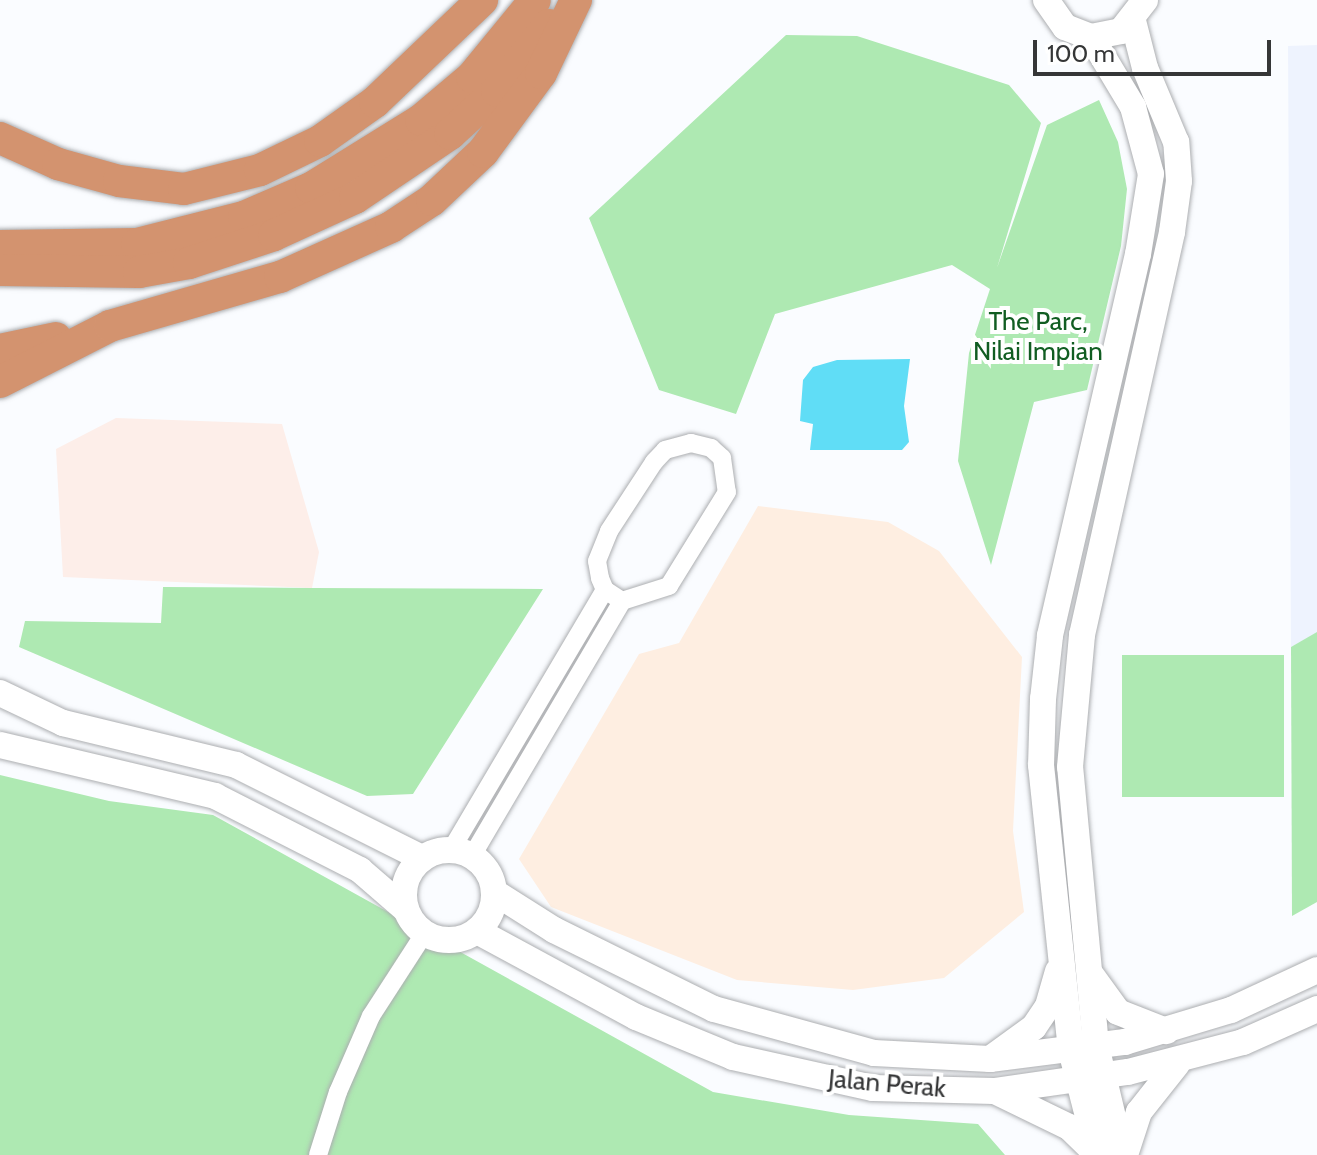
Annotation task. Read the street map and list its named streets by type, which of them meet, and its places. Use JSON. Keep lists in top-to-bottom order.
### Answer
{
  "streets": {
    "main road": ["Jalan Perak"]
  },
  "parks": ["The Parc, Nilai Impian"],
  "scale_bar": "100 m"
}
